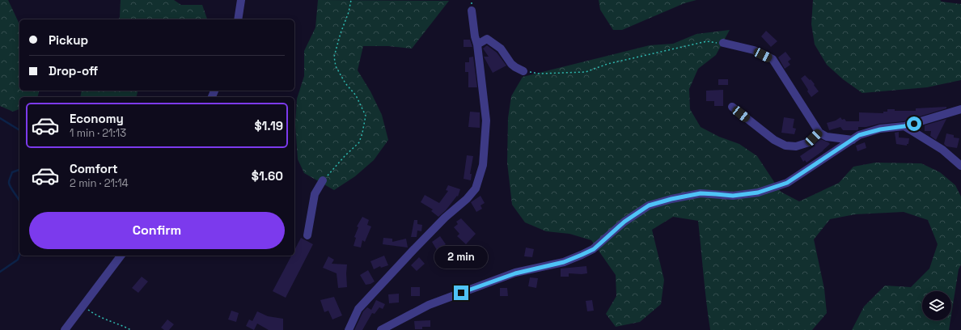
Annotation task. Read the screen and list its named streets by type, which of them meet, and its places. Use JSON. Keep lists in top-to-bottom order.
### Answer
{
  "page": {
    "banner": ["Pickup", "Drop-off"],
    "list": [
      {
        "name": "Economy",
        "note": "1 min · 21:13",
        "value": "$1.19"
      },
      {
        "name": "Comfort",
        "note": "2 min · 21:14",
        "value": "$1.60"
      }
    ],
    "buttons": "Confirm",
    "bubble": "2 min"
  }
}
